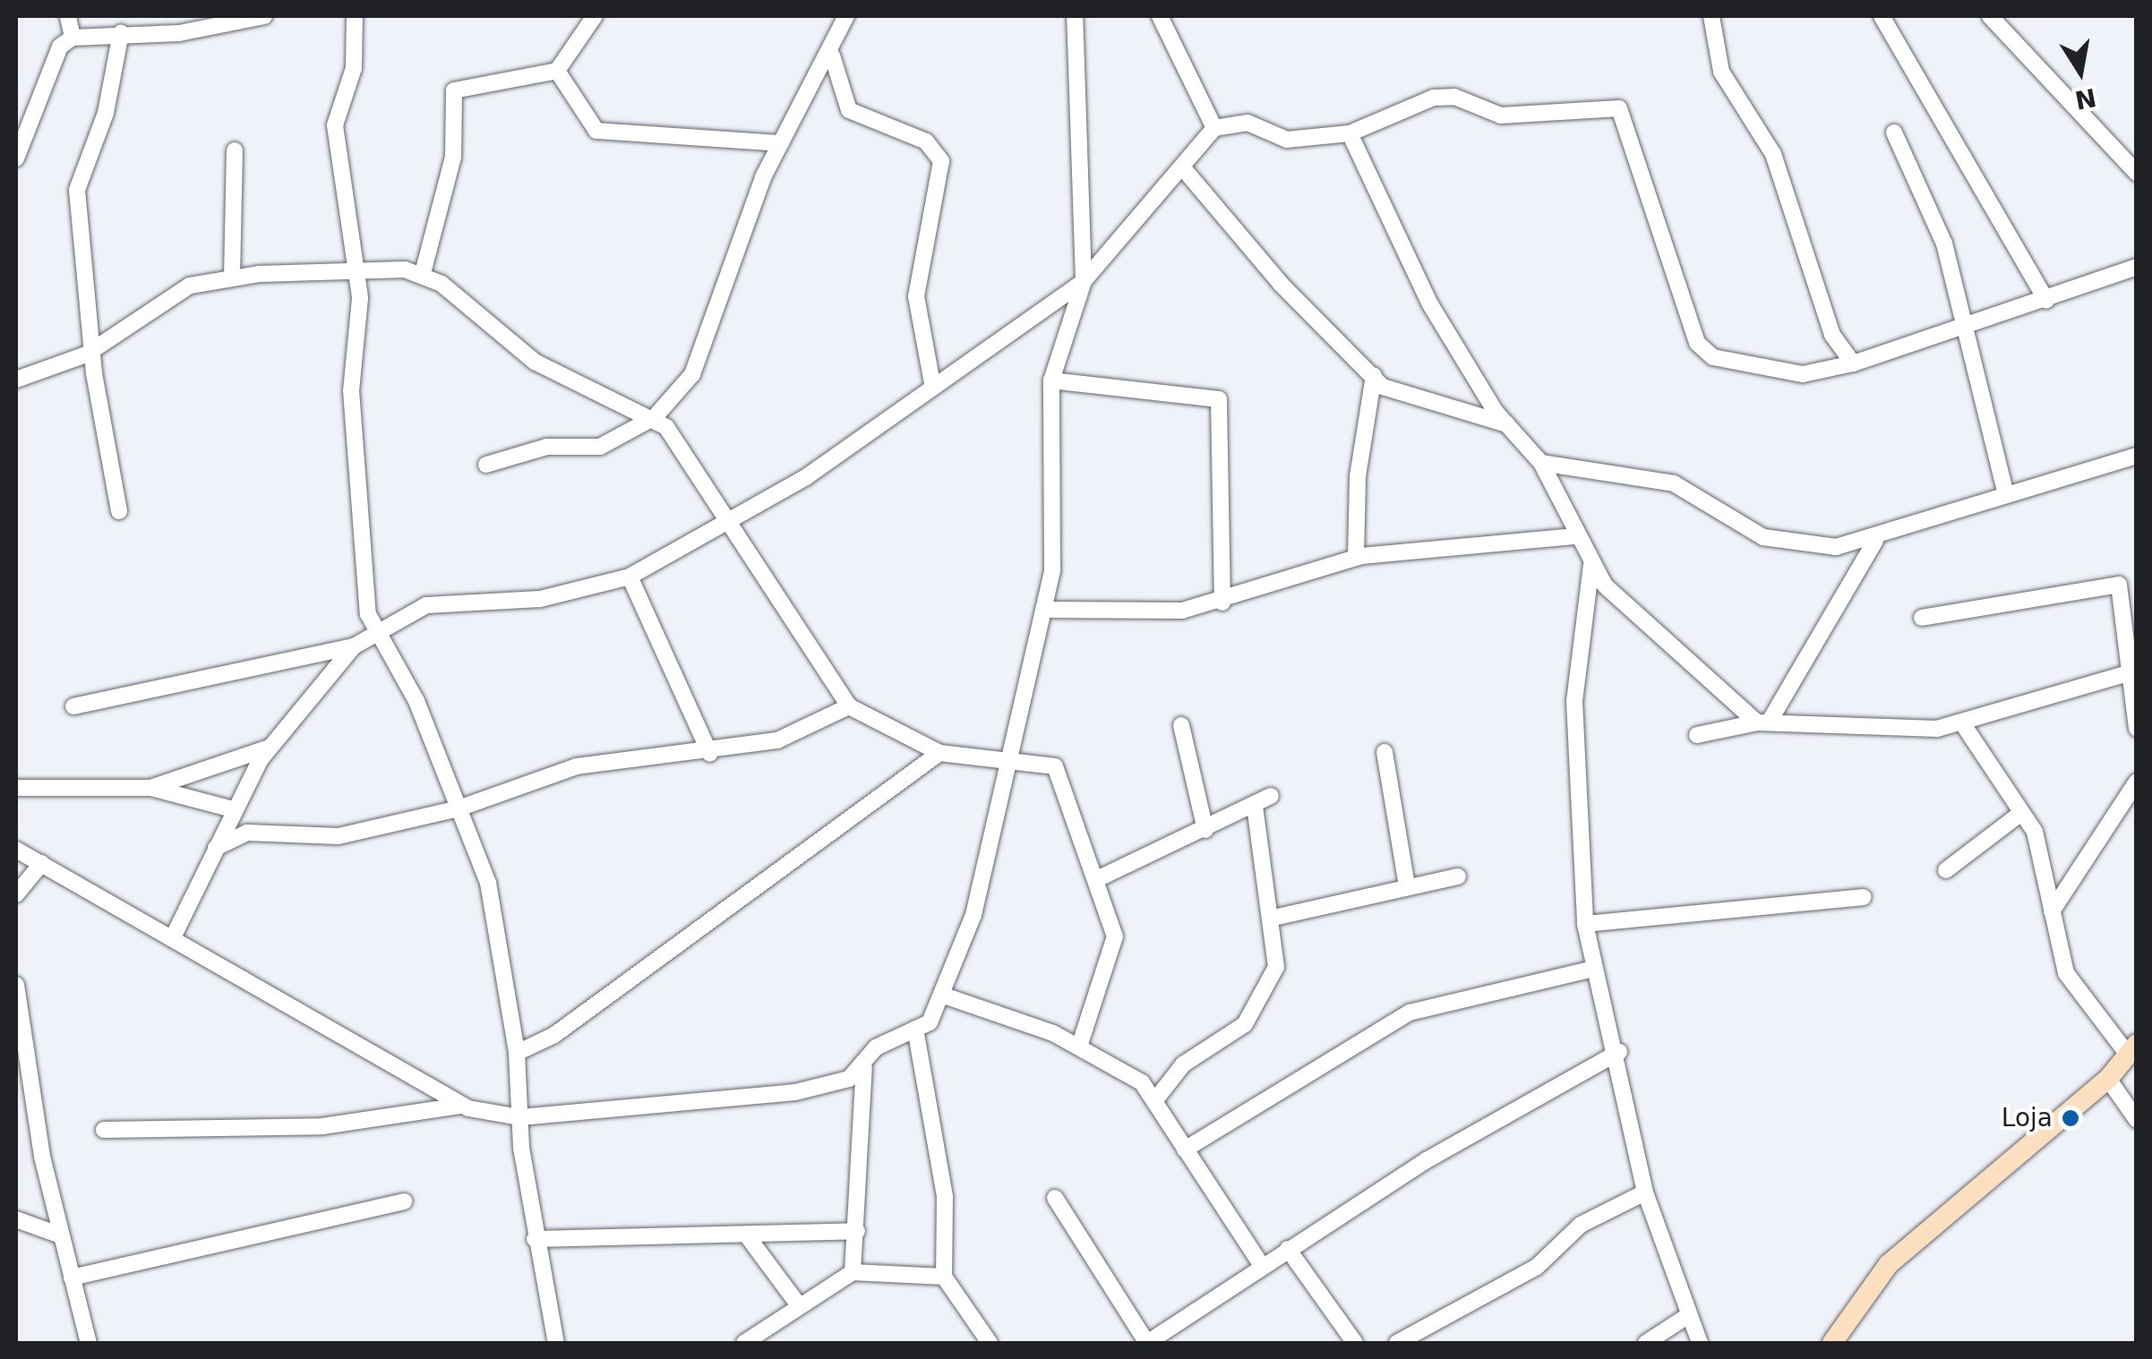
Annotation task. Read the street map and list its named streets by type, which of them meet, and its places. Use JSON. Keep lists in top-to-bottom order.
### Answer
{
  "places": ["Loja"],
  "north": "bottom"
}
